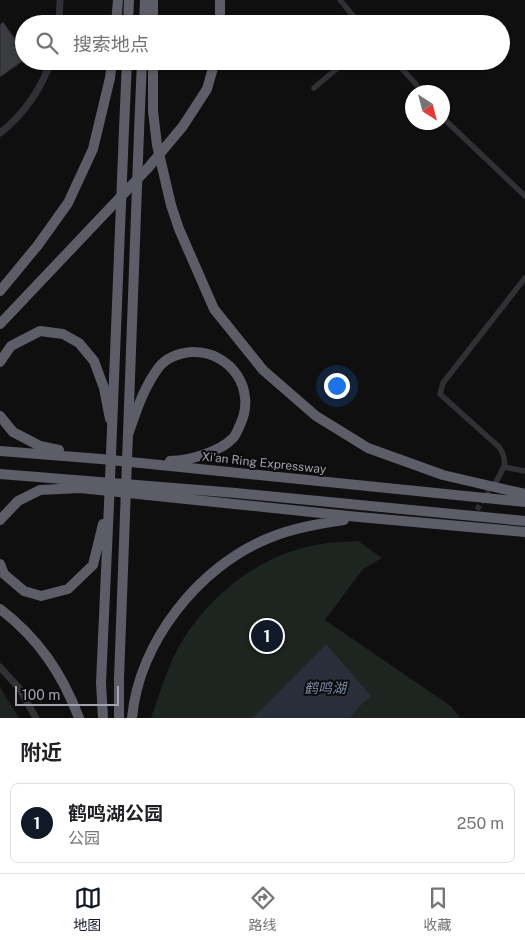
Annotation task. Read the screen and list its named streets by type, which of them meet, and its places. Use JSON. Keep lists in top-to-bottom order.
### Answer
{
  "streets": {
    "highway": ["Xi'an Ring Expressway"]
  },
  "water": ["鹤鸣湖"],
  "scale_bar": "100 m",
  "north": "bottom right",
  "page": {
    "search": "搜索地点",
    "pins": "1",
    "scale": "100 m",
    "heading": "附近",
    "list": [
      {
        "mark": "1",
        "name": "鹤鸣湖公园",
        "note": "公园",
        "value": "250 m"
      }
    ],
    "nav": ["地图", "路线", "收藏"]
  }
}
